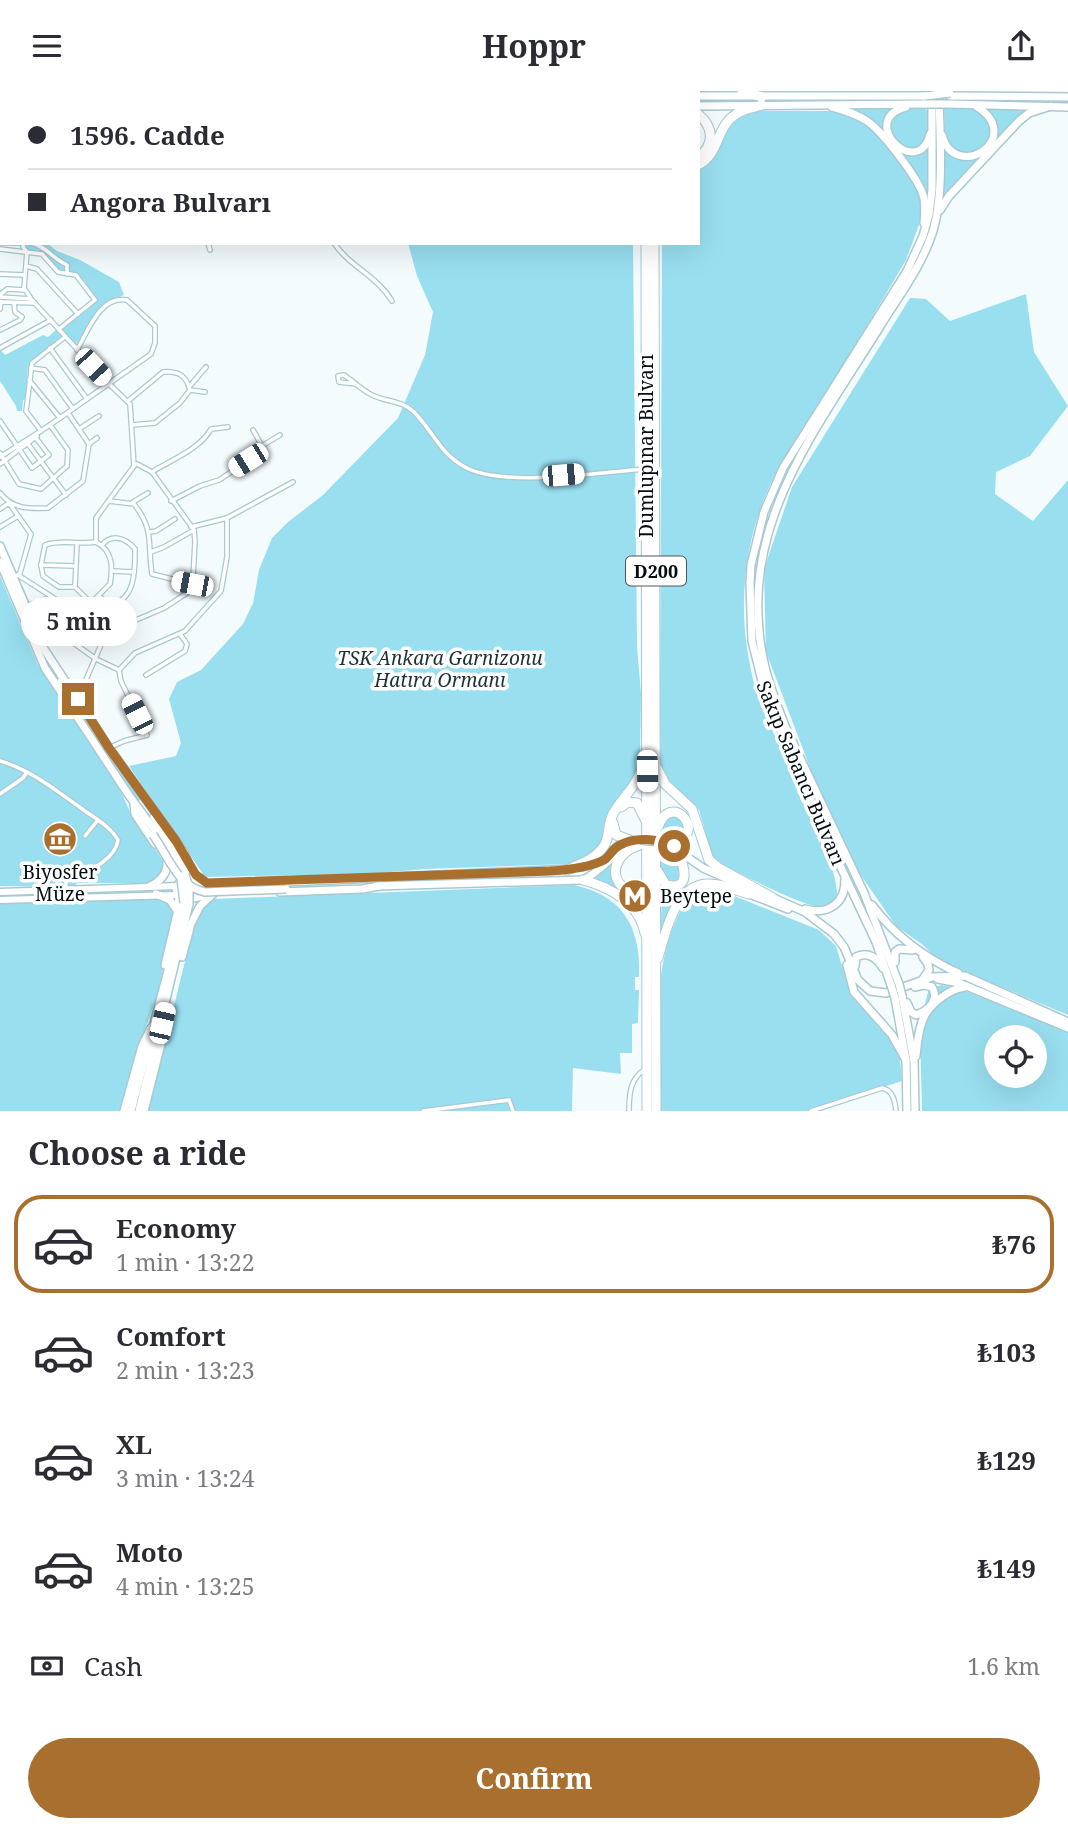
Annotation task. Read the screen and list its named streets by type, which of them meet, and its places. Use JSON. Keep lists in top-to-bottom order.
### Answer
{
  "streets": {
    "highway": ["Dumlupınar Bulvarı", "D200"],
    "main road": ["Sakıp Sabancı Bulvarı"]
  },
  "parks": ["TSK Ankara Garnizonu Hatıra Ormanı"],
  "places": {
    "museum": ["Biyosfer Müze"],
    "metro station": ["Beytepe"]
  },
  "page": {
    "header": "Hoppr",
    "banner": ["1596. Cadde", "Angora Bulvarı"],
    "bubble": "5 min",
    "heading": "Choose a ride",
    "list": [
      {
        "name": "Economy",
        "note": "1 min · 13:22",
        "value": "₺76"
      },
      {
        "name": "Comfort",
        "note": "2 min · 13:23",
        "value": "₺103"
      },
      {
        "name": "XL",
        "note": "3 min · 13:24",
        "value": "₺129"
      },
      {
        "name": "Moto",
        "note": "4 min · 13:25",
        "value": "₺149"
      }
    ],
    "pay": ["Cash", "1.6 km"],
    "buttons": "Confirm"
  }
}
